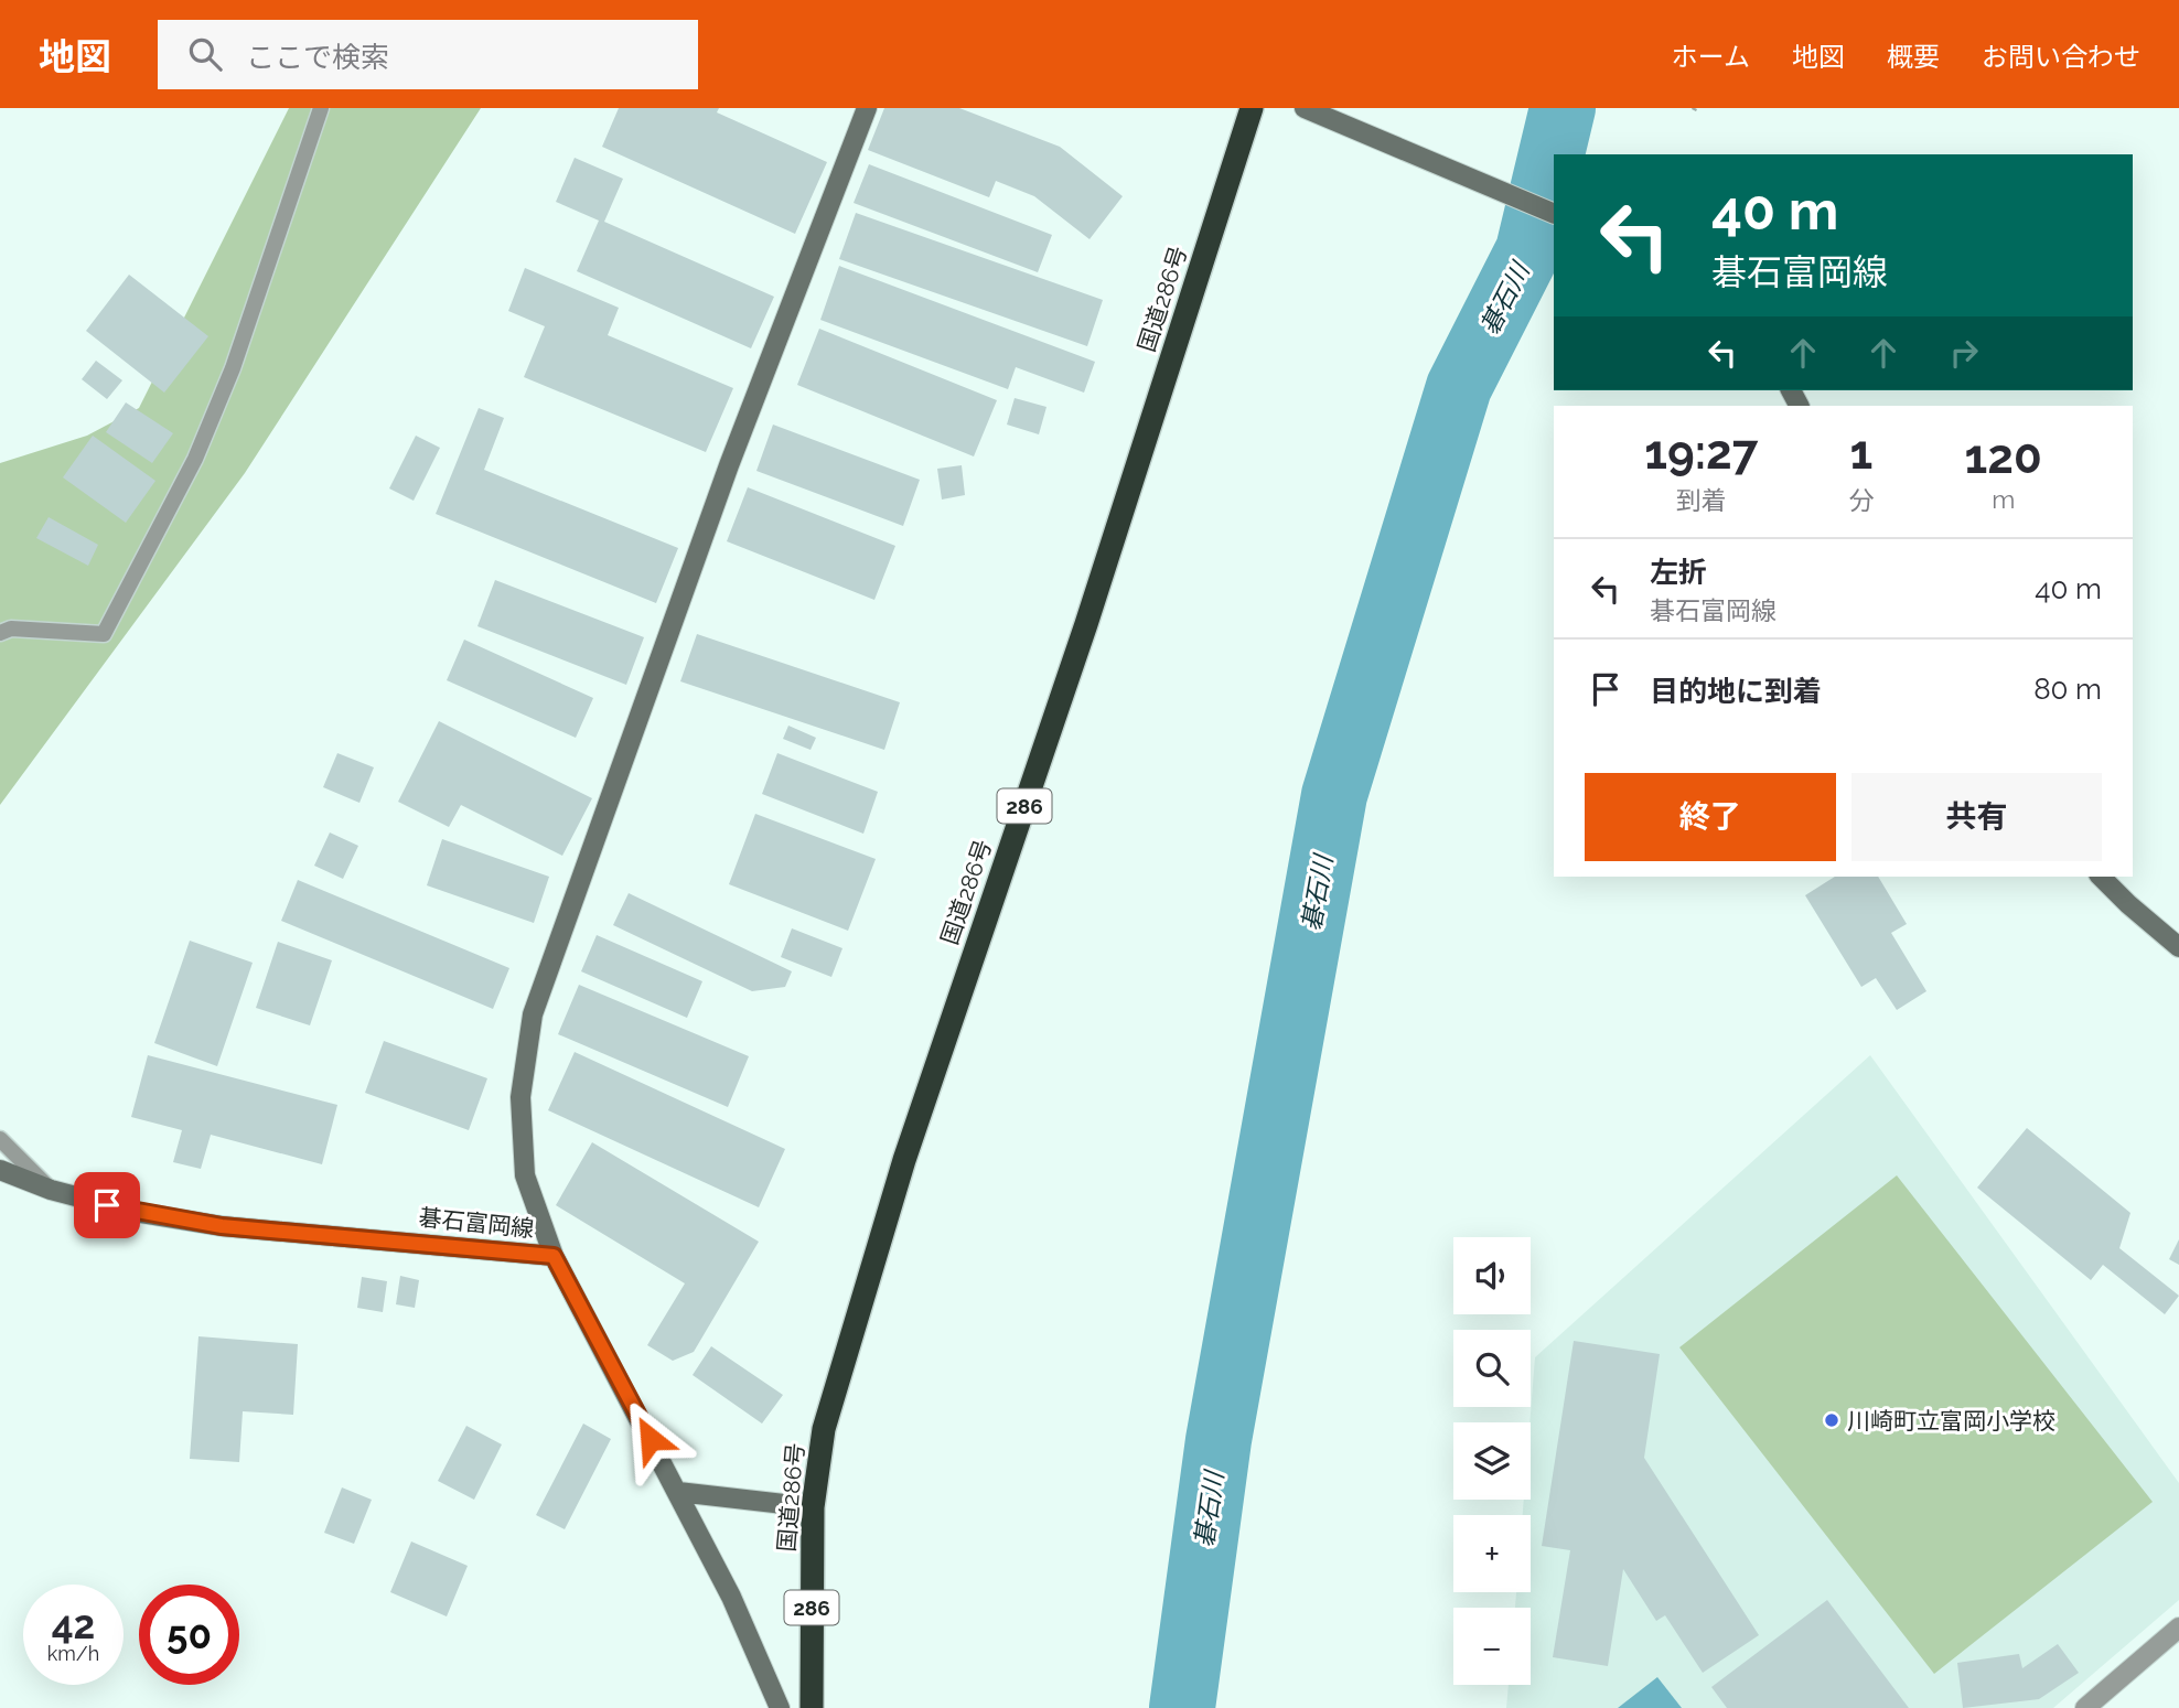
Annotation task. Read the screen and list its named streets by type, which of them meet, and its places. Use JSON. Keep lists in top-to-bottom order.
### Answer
{
  "streets": {
    "highway": ["国道286号", "286"],
    "street": ["碁石富岡線"]
  },
  "water": ["碁石川"],
  "places": ["川崎町立富岡小学校"],
  "page": {
    "header": "地図",
    "search": "ここで検索",
    "nav": [
      "ホーム",
      "地図",
      "概要",
      "お問い合わせ"
    ],
    "turn": ["40 m", "碁石富岡線"],
    "eta": [
      "19:27",
      "到着",
      "1",
      "分",
      "120",
      "m"
    ],
    "list": [
      {
        "name": "左折",
        "note": "碁石富岡線",
        "value": "40 m"
      },
      {
        "name": "目的地に到着",
        "value": "80 m"
      }
    ],
    "buttons": ["終了", "共有"],
    "map_buttons": ["+", "−"],
    "speed": "42 km/h",
    "limit": "50"
  }
}
